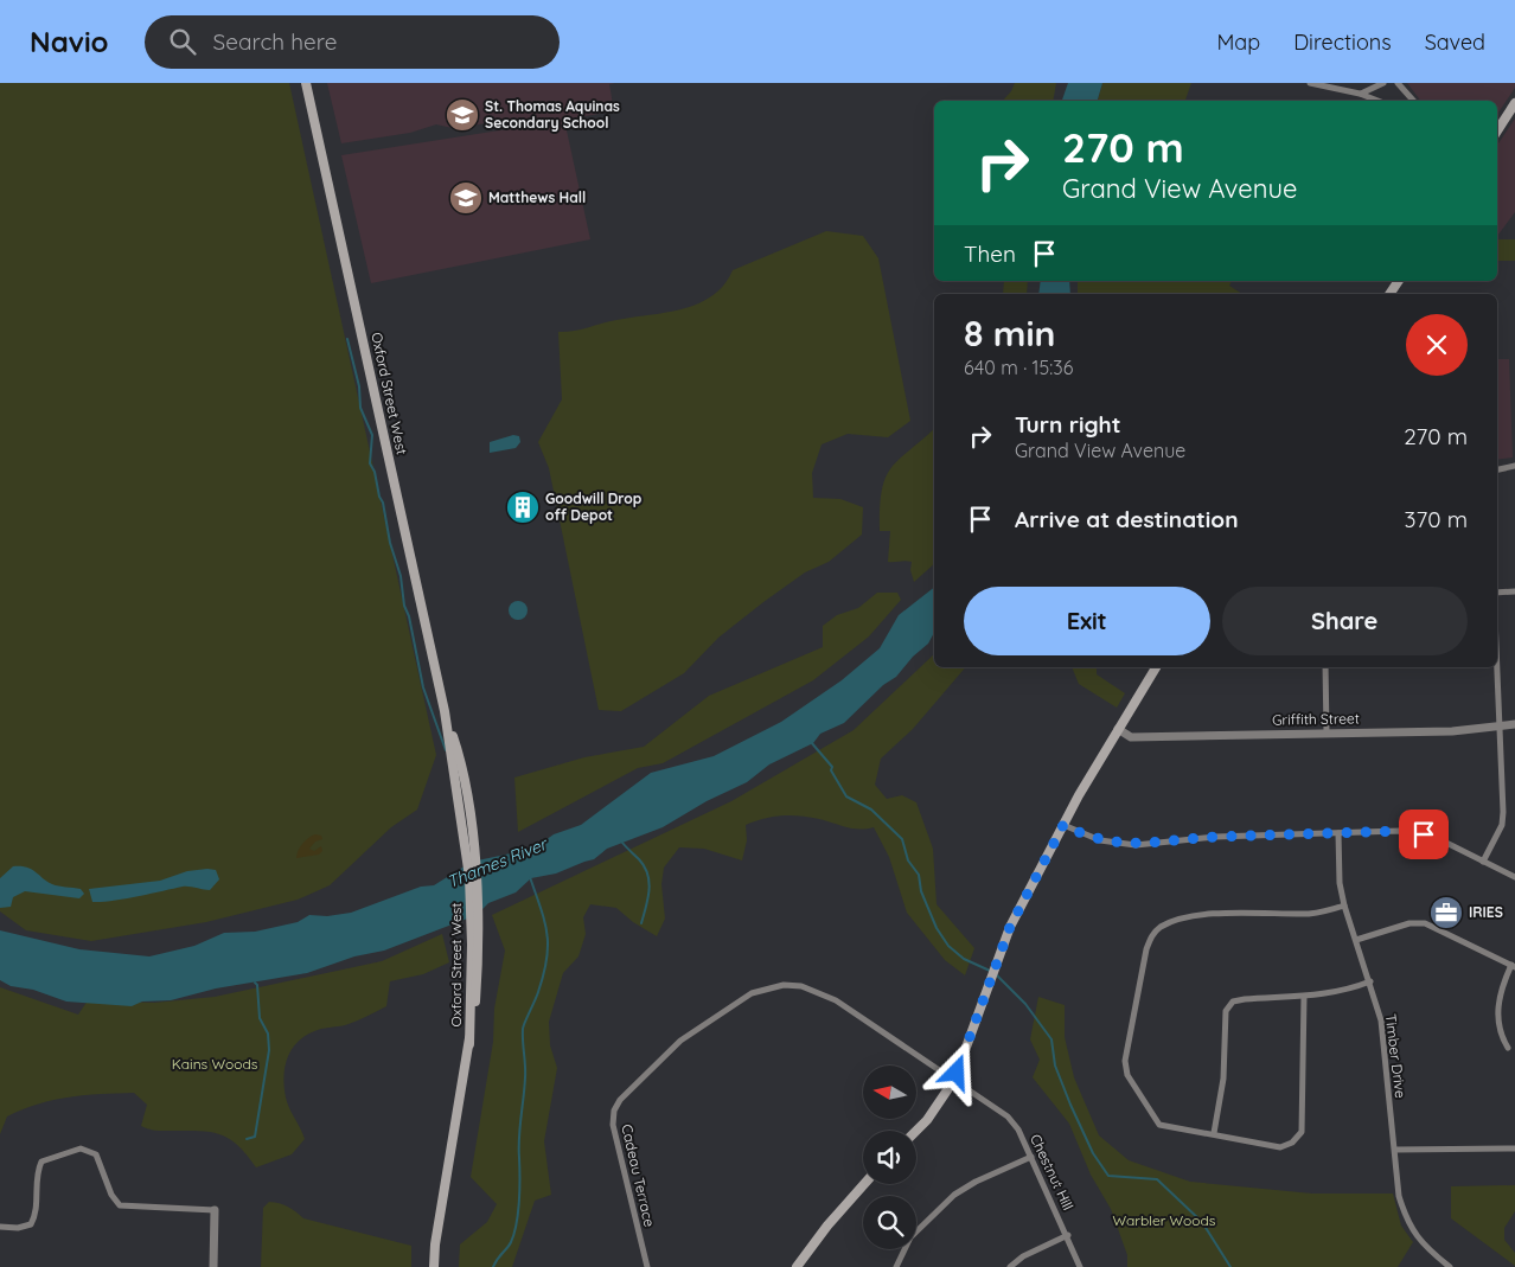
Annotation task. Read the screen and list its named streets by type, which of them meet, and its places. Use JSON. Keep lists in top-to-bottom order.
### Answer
{
  "streets": {
    "main road": ["Oxford Street West"],
    "street": [
      "Griffith Street",
      "Timber Drive",
      "Chestnut Hill",
      "Cadeau Terrace"
    ]
  },
  "crossings": [
    ["Chestnut Hill", "Cadeau Terrace"]
  ],
  "water": ["Thames River"],
  "parks": ["Kains Woods", "Warbler Woods"],
  "places": {
    "school or university": ["St. Thomas Aquinas Secondary School", "Matthews Hall"],
    "building": ["Goodwill Drop off Depot"],
    "office": ["IRIES"]
  },
  "north": "left",
  "page": {
    "header": "Navio",
    "search": "Search here",
    "nav": ["Map", "Directions", "Saved"],
    "turn": ["270 m", "Grand View Avenue"],
    "then": "Then",
    "heading": ["8 min", "640 m · 15:36"],
    "list": [
      {
        "name": "Turn right",
        "note": "Grand View Avenue",
        "value": "270 m"
      },
      {
        "name": "Arrive at destination",
        "value": "370 m"
      }
    ],
    "buttons": ["Exit", "Share"]
  }
}
